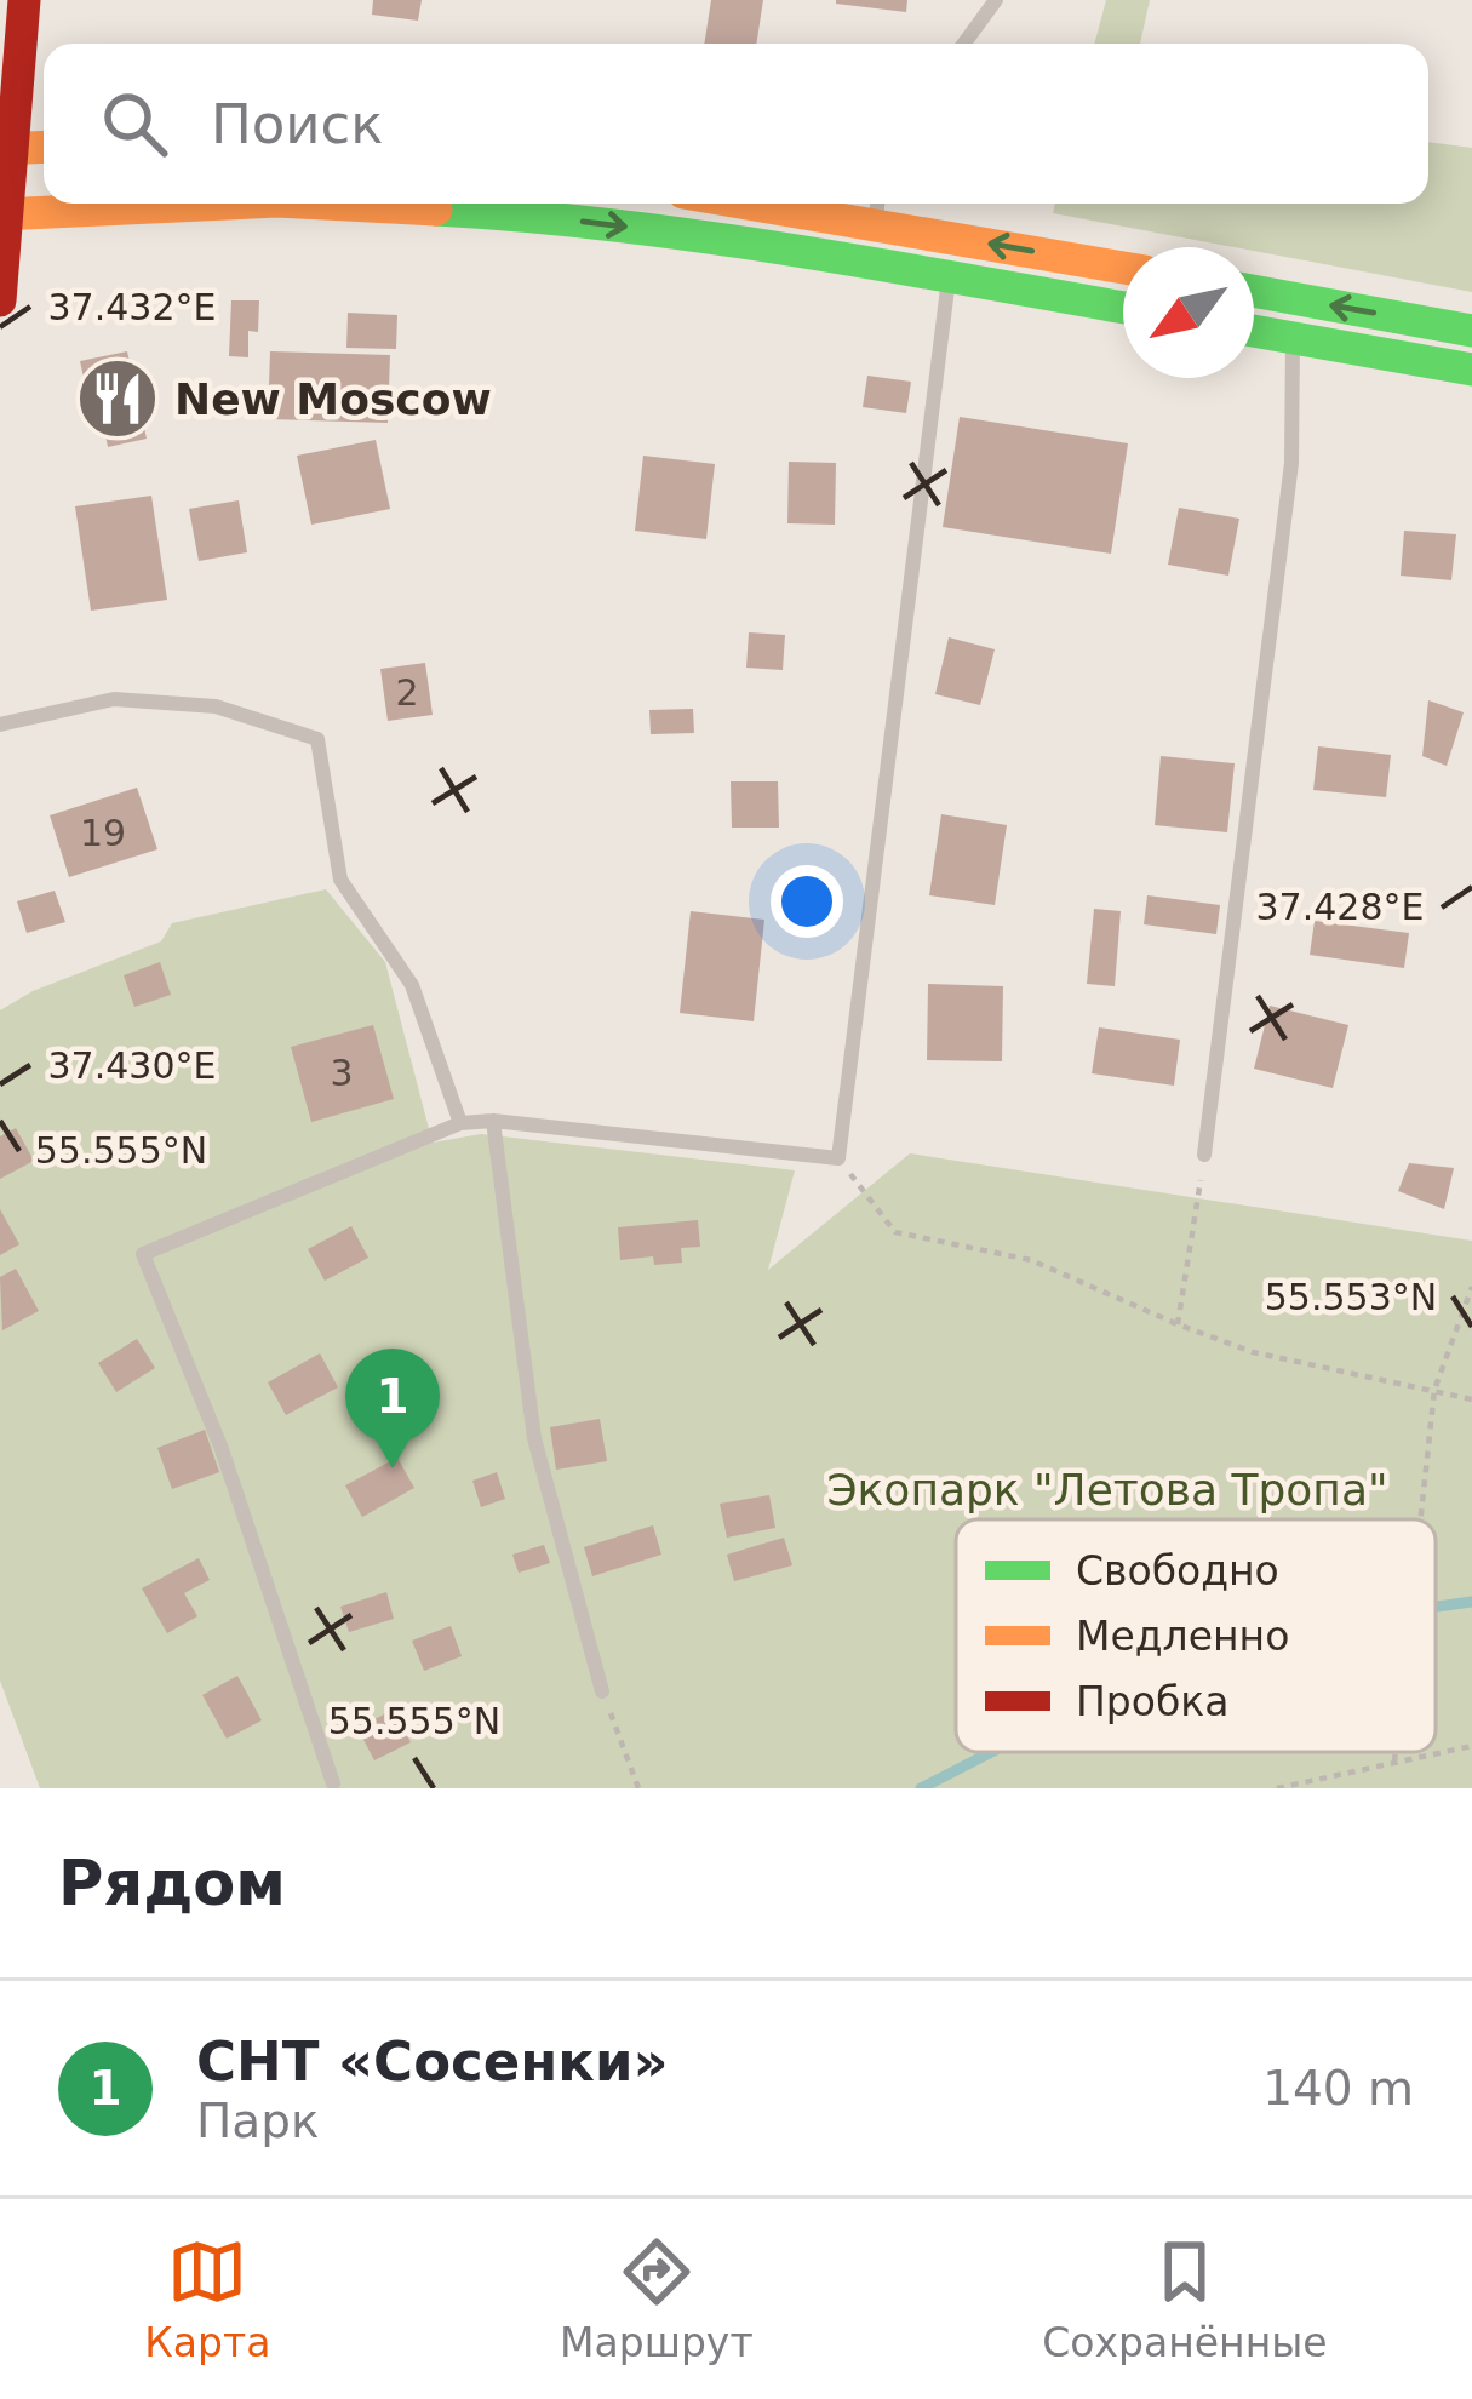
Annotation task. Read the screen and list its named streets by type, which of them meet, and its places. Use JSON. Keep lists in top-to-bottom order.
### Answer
{
  "parks": ["Экопарк \"Летова Тропа\""],
  "places": {
    "restaurant": ["New Moscow"]
  },
  "house_numbers": ["2", "19", "3"],
  "legend": ["Свободно", "Медленно", "Пробка"],
  "north": "bottom left",
  "page": {
    "search": "Поиск",
    "pins": "1",
    "heading": "Рядом",
    "list": [
      {
        "mark": "1",
        "name": "СНТ «Сосенки»",
        "note": "Парк",
        "value": "140 m"
      }
    ],
    "nav": ["Карта", "Маршрут", "Сохранённые"]
  },
  "coordinates": [
    "37.432°E",
    "37.428°E",
    "37.430°E",
    "55.555°N",
    "55.553°N"
  ]
}
